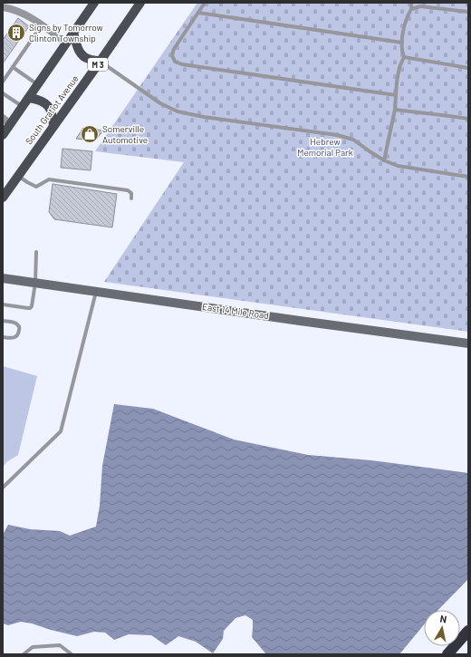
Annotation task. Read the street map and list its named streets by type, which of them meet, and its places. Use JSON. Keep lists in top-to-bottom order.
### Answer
{
  "streets": {
    "main road": ["M 3", "South Gratiot Avenue", "East 14 Mile Road"]
  },
  "crossings": [
    ["M 3", "South Gratiot Avenue"]
  ],
  "parks": ["Hebrew Memorial Park"],
  "places": {
    "building": ["Signs by Tomorrow Clinton Township"],
    "shop": ["Somerville Automotive"]
  },
  "north": "top"
}
